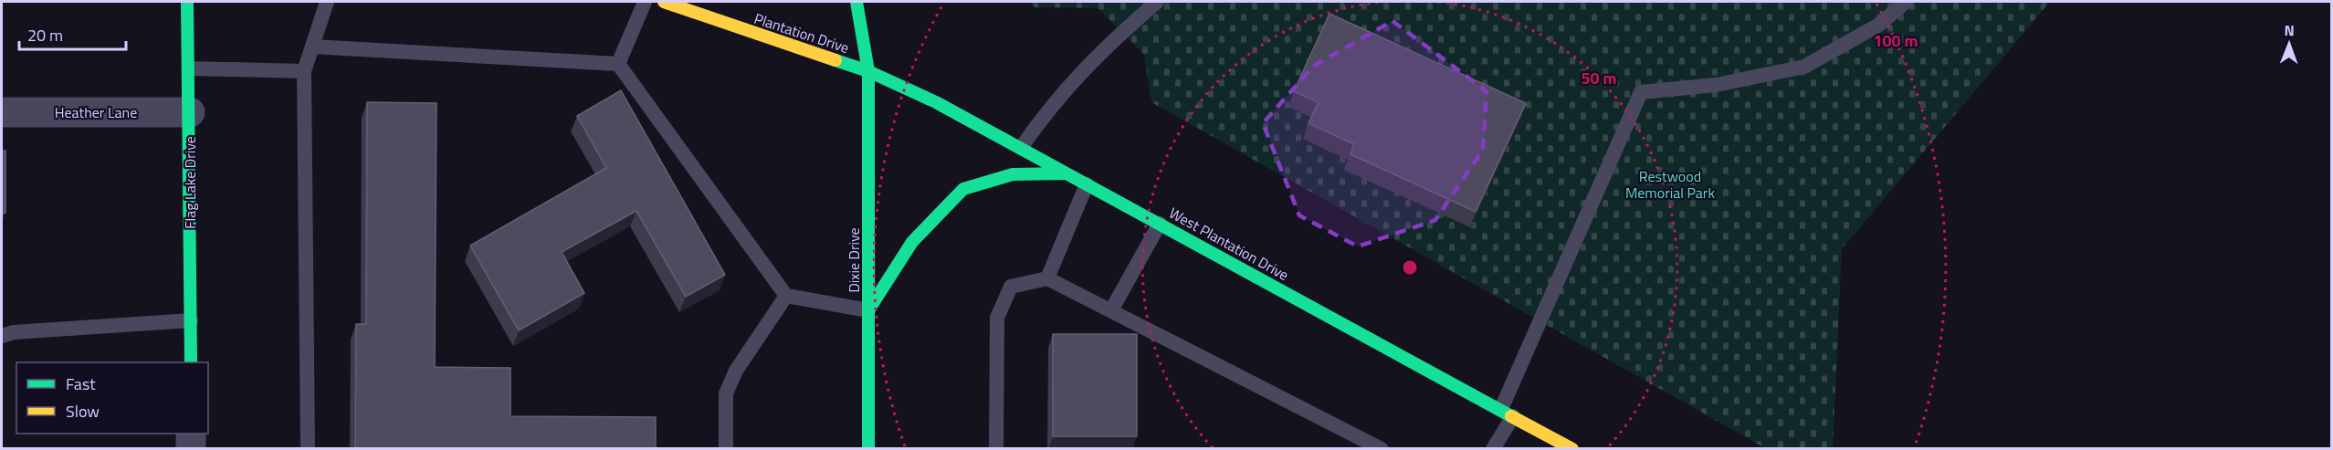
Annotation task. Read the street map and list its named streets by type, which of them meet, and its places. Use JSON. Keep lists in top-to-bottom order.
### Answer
{
  "streets": {
    "main road": [
      "Plantation Drive",
      "Flag Lake Drive",
      "West Plantation Drive",
      "Dixie Drive"
    ],
    "street": ["Heather Lane"]
  },
  "crossings": [
    ["Plantation Drive", "West Plantation Drive"],
    ["Plantation Drive", "Dixie Drive"],
    ["Heather Lane", "Flag Lake Drive"],
    ["West Plantation Drive", "Dixie Drive"]
  ],
  "parks": ["Restwood Memorial Park"],
  "legend": ["Fast", "Slow"],
  "scale_bar": "20 m",
  "north": "top",
  "rings": ["100 m", "50 m"]
}
